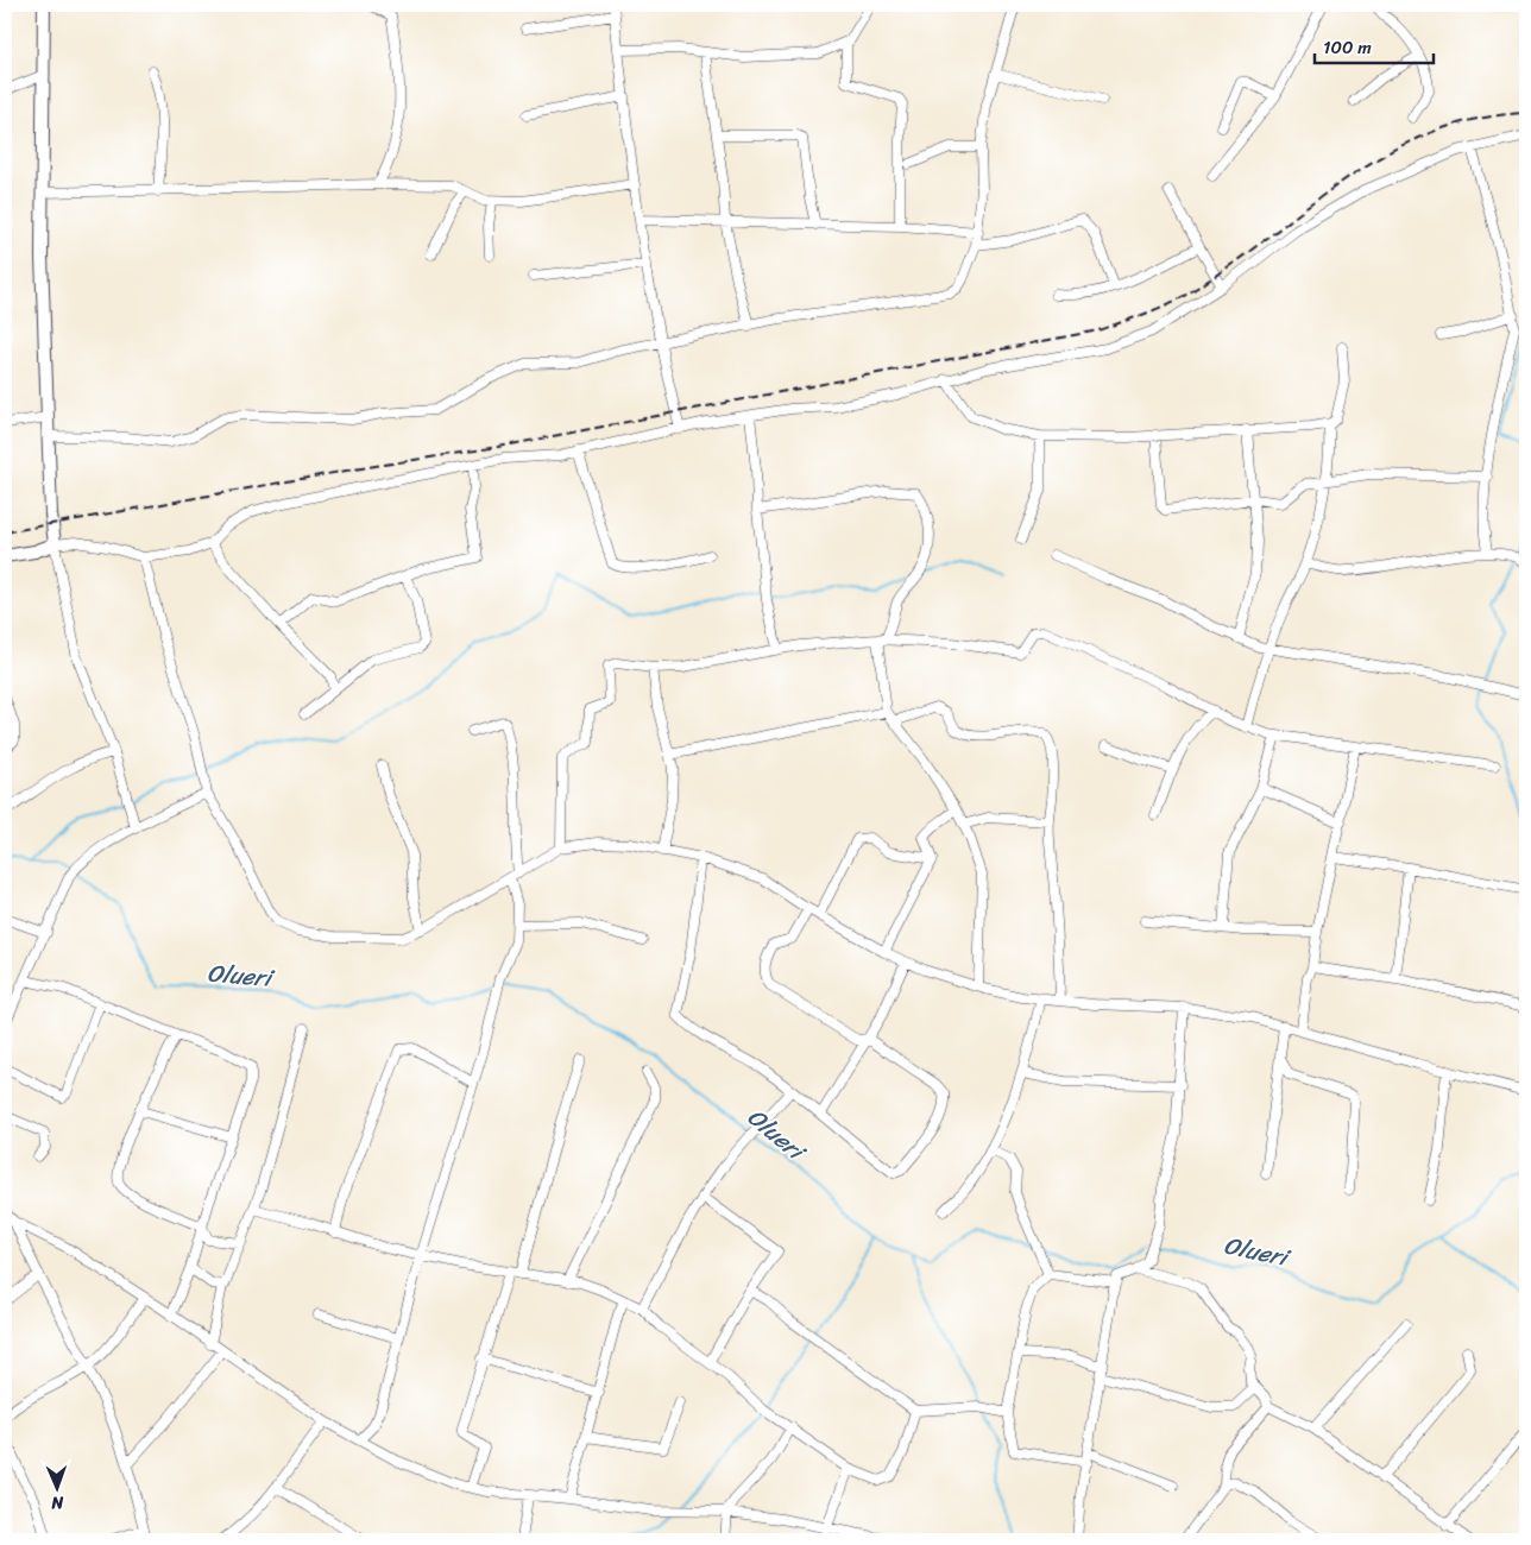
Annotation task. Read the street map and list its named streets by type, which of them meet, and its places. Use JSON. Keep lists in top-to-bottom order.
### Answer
{
  "water": ["Olueri"],
  "scale_bar": "100 m",
  "north": "bottom"
}
